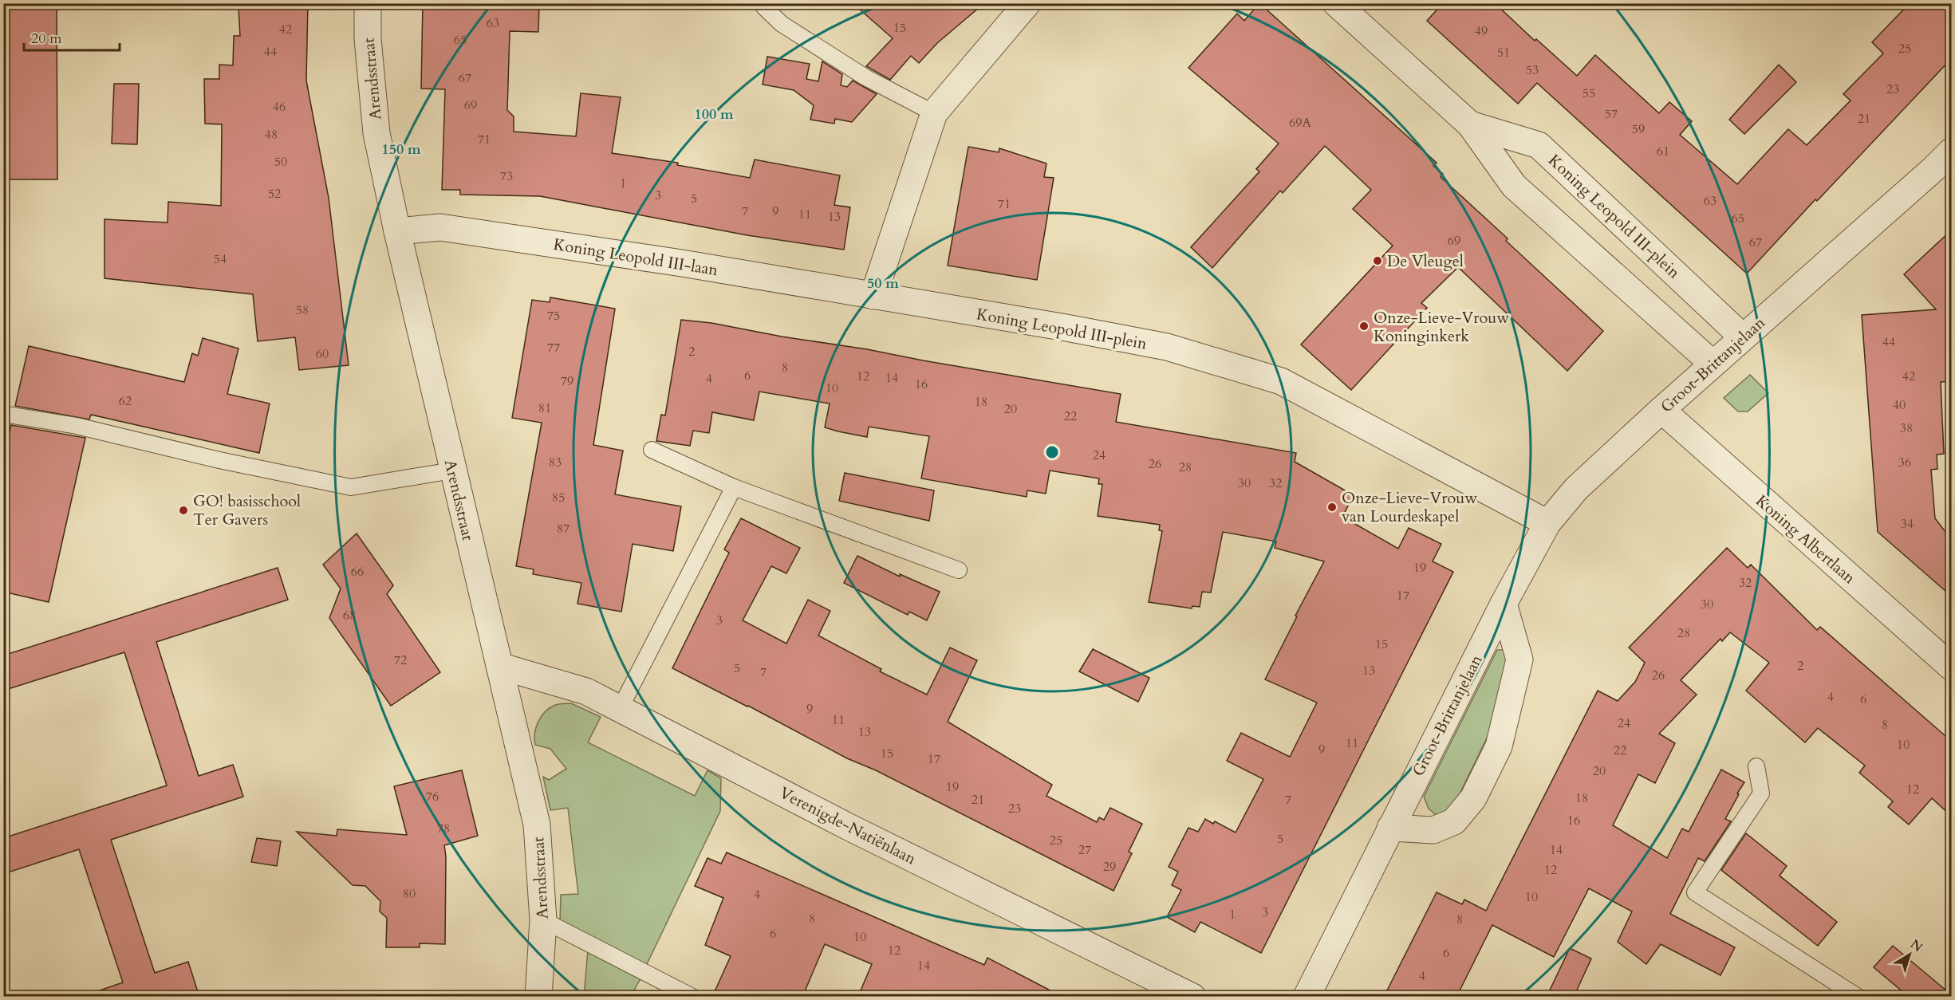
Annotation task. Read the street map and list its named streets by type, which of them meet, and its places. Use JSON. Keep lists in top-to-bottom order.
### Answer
{
  "streets": {
    "street": [
      "Arendsstraat",
      "Koning Leopold III-plein",
      "Koning Leopold III-laan",
      "Groot-Brittanjelaan",
      "Koning Albertlaan",
      "Verenigde-Natiënlaan"
    ]
  },
  "crossings": [
    ["Arendsstraat", "Koning Leopold III-laan"],
    ["Arendsstraat", "Verenigde-Natiënlaan"],
    ["Koning Leopold III-plein", "Koning Leopold III-laan"],
    ["Koning Leopold III-plein", "Groot-Brittanjelaan"],
    ["Groot-Brittanjelaan", "Koning Albertlaan"]
  ],
  "places": [
    "De Vleugel",
    "Onze-Lieve-Vrouw Koninginkerk",
    "Onze-Lieve-Vrouw van Lourdeskapel",
    "GO! basisschool Ter Gavers"
  ],
  "house_numbers": [
    "63",
    "15",
    "42",
    "49",
    "65",
    "25",
    "44",
    "51",
    "53",
    "67",
    "23",
    "55",
    "69",
    "46",
    "57",
    "21",
    "69A",
    "59",
    "48",
    "71",
    "61",
    "50",
    "73",
    "1",
    "52",
    "3",
    "5",
    "63",
    "71",
    "7",
    "9",
    "11",
    "13",
    "65",
    "69",
    "67",
    "54",
    "58",
    "75",
    "44",
    "77",
    "2",
    "60",
    "8",
    "6",
    "12",
    "42",
    "14",
    "4",
    "79",
    "16",
    "10",
    "62",
    "18",
    "40",
    "81",
    "20",
    "22",
    "38",
    "24",
    "83",
    "36",
    "26",
    "28",
    "30",
    "32",
    "85",
    "34",
    "87",
    "19",
    "66",
    "32",
    "17",
    "30",
    "68",
    "3",
    "28",
    "15",
    "72",
    "2",
    "5",
    "13",
    "7",
    "26",
    "4",
    "6",
    "9",
    "11",
    "24",
    "8",
    "13",
    "11",
    "10",
    "9",
    "22",
    "15",
    "17",
    "20",
    "19",
    "12",
    "76",
    "18",
    "21",
    "7",
    "23",
    "16",
    "78",
    "5",
    "25",
    "27",
    "14",
    "29",
    "12",
    "80",
    "4",
    "10",
    "3",
    "1",
    "8",
    "8",
    "6",
    "10",
    "12",
    "6",
    "14",
    "4"
  ],
  "scale_bar": "20 m",
  "north": "top right",
  "rings": ["100 m", "150 m", "50 m"]
}
